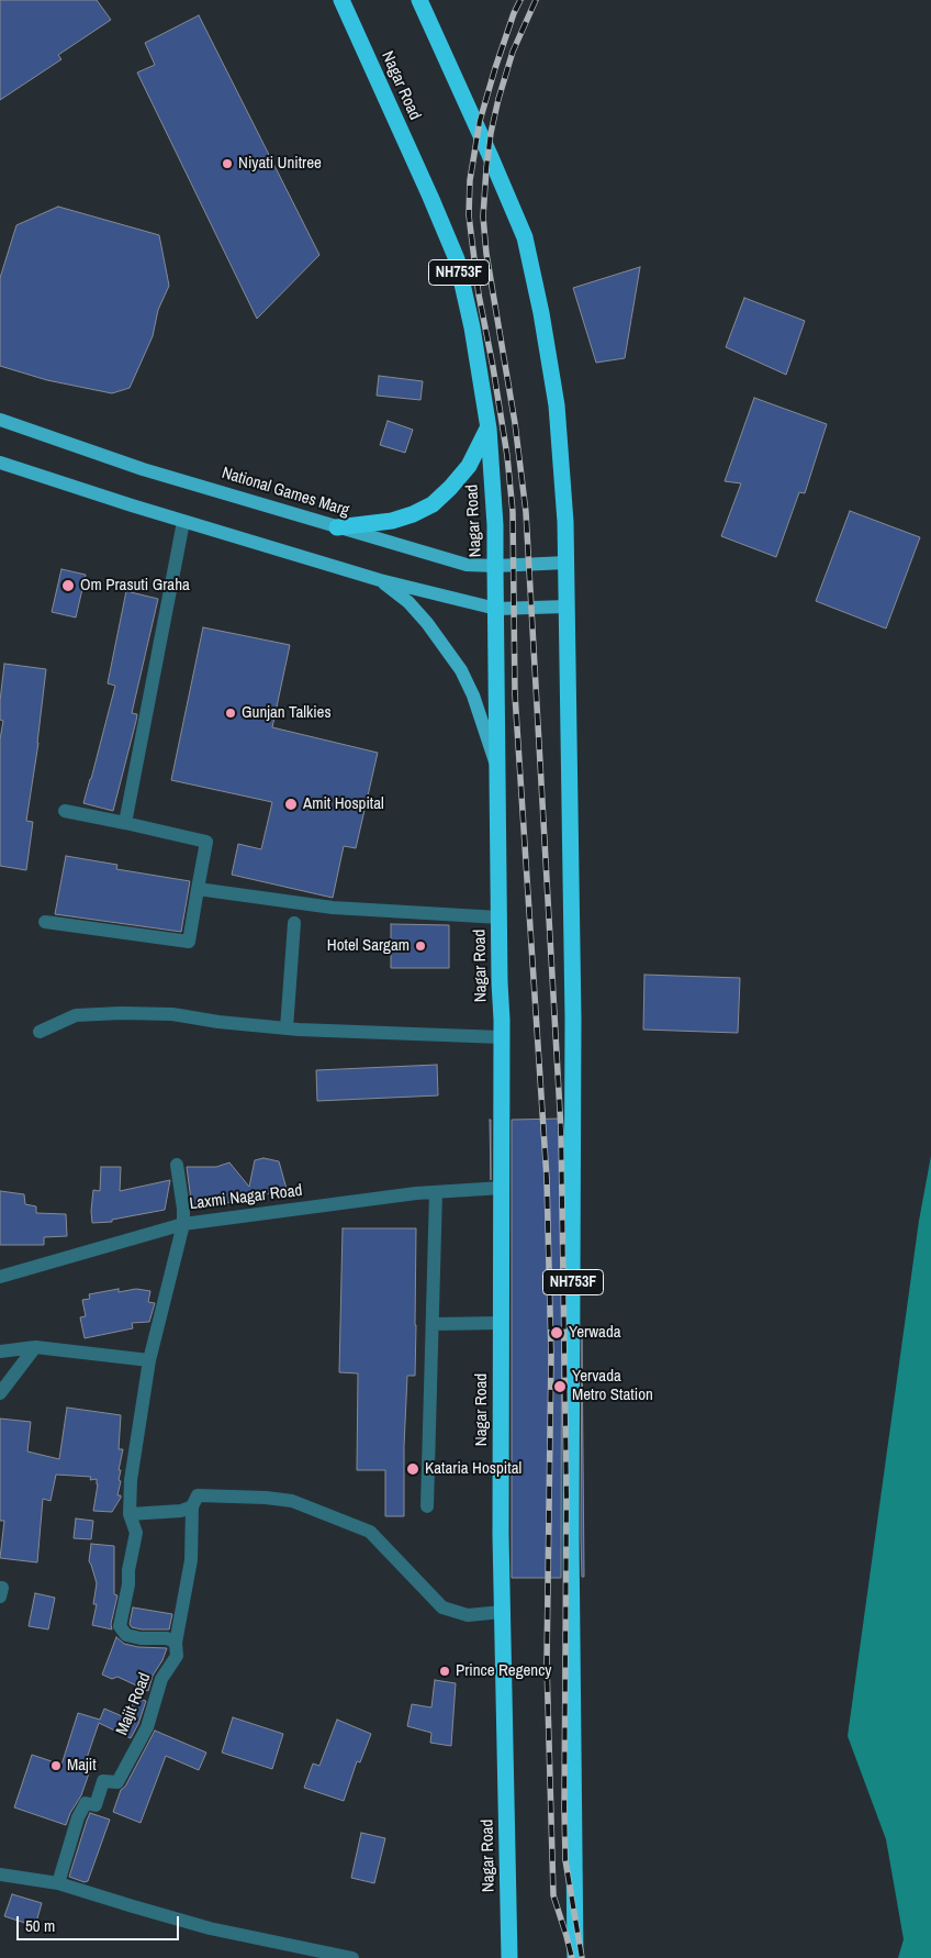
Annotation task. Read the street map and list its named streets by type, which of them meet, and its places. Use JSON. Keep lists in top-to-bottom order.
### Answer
{
  "streets": {
    "highway": ["Nagar Road", "NH753F"],
    "main road": ["National Games Marg"],
    "street": ["Laxmi Nagar Road", "Majit Road"]
  },
  "crossings": [
    ["Nagar Road", "National Games Marg"],
    ["Nagar Road", "Laxmi Nagar Road"],
    ["NH753F", "National Games Marg"]
  ],
  "places": [
    "Niyati Unitree",
    "Om Prasuti Graha",
    "Gunjan Talkies",
    "Amit Hospital",
    "Hotel Sargam",
    "Yerwada",
    "Yervada Metro Station",
    "Kataria Hospital",
    "Prince Regency",
    "Majit"
  ],
  "scale_bar": "50 m"
}
